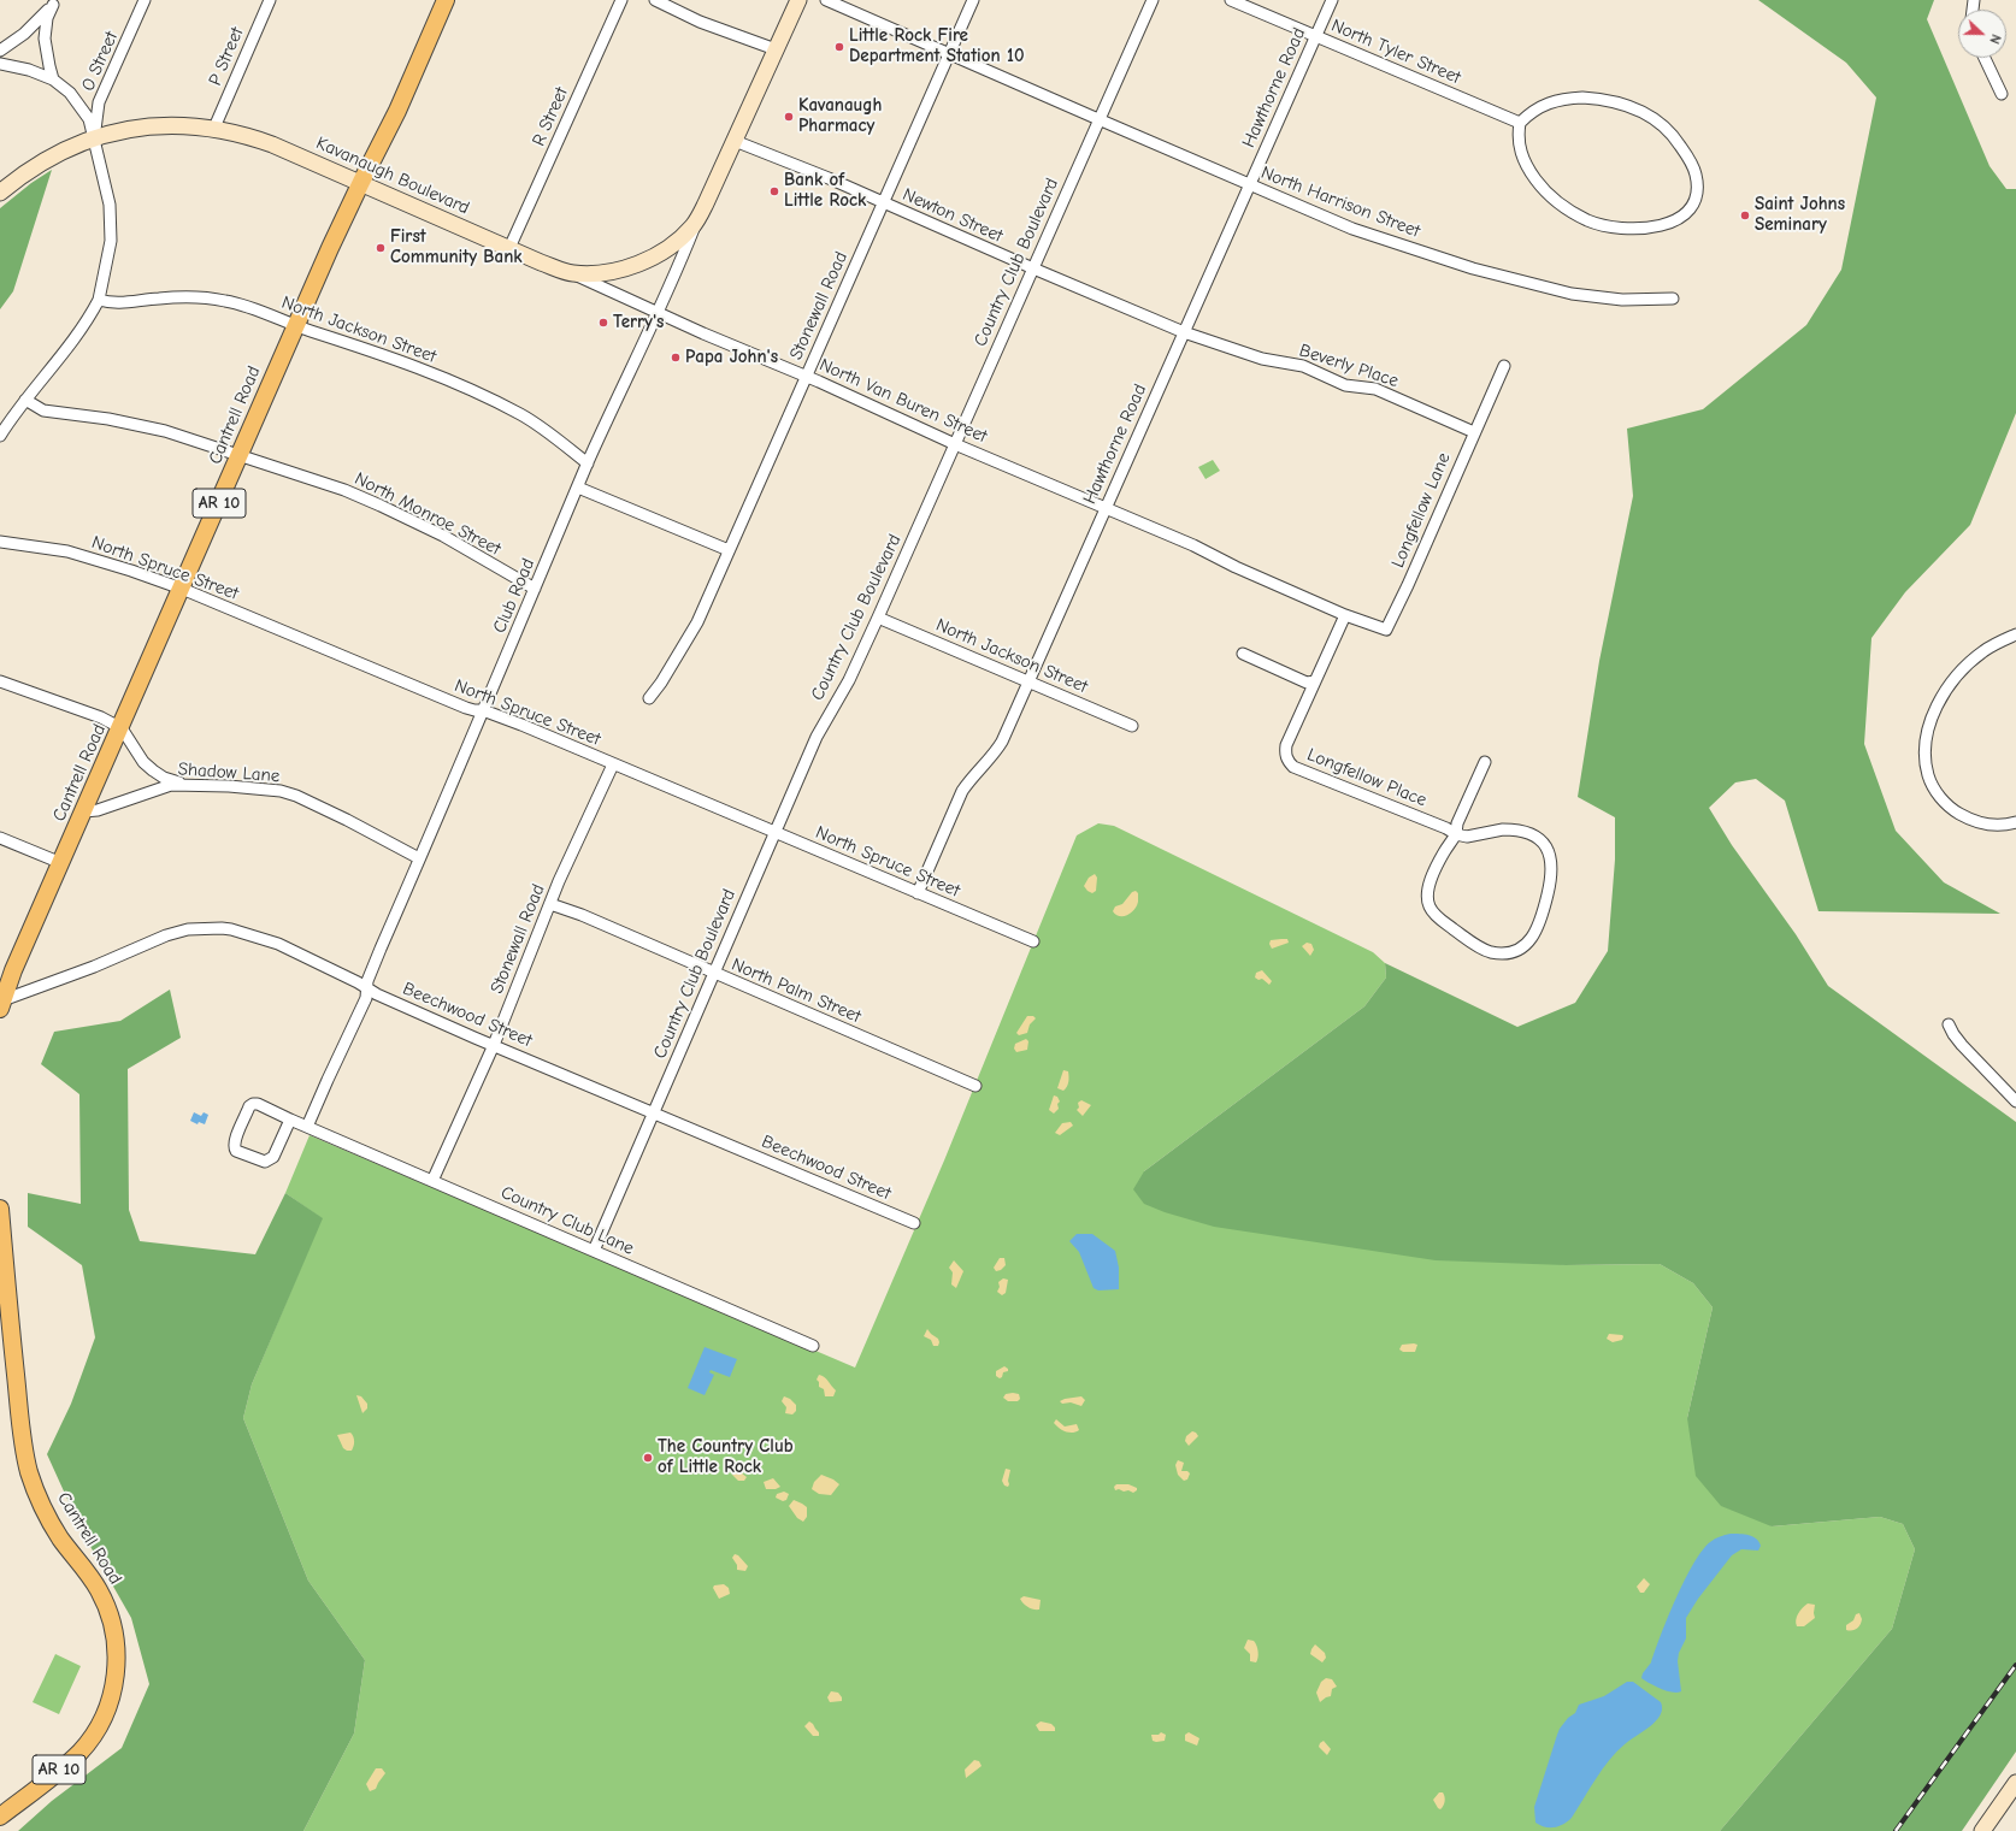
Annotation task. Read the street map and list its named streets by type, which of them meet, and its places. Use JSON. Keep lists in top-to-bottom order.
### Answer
{
  "streets": {
    "main road": ["Cantrell Road", "AR 10"],
    "street": [
      "North Tyler Street",
      "P Street",
      "O Street",
      "Hawthorne Road",
      "R Street",
      "Kavanaugh Boulevard",
      "North Harrison Street",
      "Newton Street",
      "Country Club Boulevard",
      "Stonewall Road",
      "North Jackson Street",
      "Beverly Place",
      "North Van Buren Street",
      "Longfellow Lane",
      "North Monroe Street",
      "North Spruce Street",
      "Club Road",
      "Shadow Lane",
      "Longfellow Place",
      "North Palm Street",
      "Beechwood Street",
      "Country Club Lane"
    ]
  },
  "crossings": [
    ["North Tyler Street", "Hawthorne Road"],
    ["P Street", "Kavanaugh Boulevard"],
    ["O Street", "Kavanaugh Boulevard"],
    ["Hawthorne Road", "North Harrison Street"],
    ["Hawthorne Road", "Newton Street"],
    ["Hawthorne Road", "North Jackson Street"],
    ["Hawthorne Road", "Beverly Place"],
    ["Hawthorne Road", "North Van Buren Street"],
    ["Hawthorne Road", "North Spruce Street"],
    ["R Street", "Kavanaugh Boulevard"],
    ["Kavanaugh Boulevard", "Newton Street"],
    ["Kavanaugh Boulevard", "North Van Buren Street"],
    ["Kavanaugh Boulevard", "Cantrell Road"],
    ["Kavanaugh Boulevard", "Club Road"],
    ["North Harrison Street", "Country Club Boulevard"],
    ["North Harrison Street", "Stonewall Road"],
    ["Newton Street", "Country Club Boulevard"],
    ["Newton Street", "Stonewall Road"],
    ["Newton Street", "Beverly Place"],
    ["Country Club Boulevard", "North Jackson Street"],
    ["Country Club Boulevard", "North Van Buren Street"],
    ["Country Club Boulevard", "North Spruce Street"],
    ["Country Club Boulevard", "North Palm Street"],
    ["Country Club Boulevard", "Beechwood Street"],
    ["Country Club Boulevard", "Country Club Lane"],
    ["Stonewall Road", "North Van Buren Street"],
    ["Stonewall Road", "North Spruce Street"],
    ["Stonewall Road", "North Palm Street"],
    ["Stonewall Road", "Beechwood Street"],
    ["Stonewall Road", "Country Club Lane"],
    ["North Jackson Street", "Cantrell Road"],
    ["North Jackson Street", "Club Road"],
    ["Beverly Place", "Longfellow Lane"],
    ["North Van Buren Street", "Club Road"],
    ["Cantrell Road", "North Monroe Street"],
    ["Cantrell Road", "North Spruce Street"],
    ["Cantrell Road", "Shadow Lane"],
    ["Cantrell Road", "Beechwood Street"],
    ["Longfellow Lane", "Longfellow Place"],
    ["North Monroe Street", "Club Road"],
    ["North Spruce Street", "Club Road"],
    ["Club Road", "Shadow Lane"],
    ["Club Road", "Beechwood Street"]
  ],
  "places": [
    "Little Rock Fire Department Station 10",
    "Kavanaugh Pharmacy",
    "Bank of Little Rock",
    "Saint Johns Seminary",
    "First Community Bank",
    "Terry's",
    "Papa John's",
    "The Country Club of Little Rock"
  ],
  "north": "right"
}
